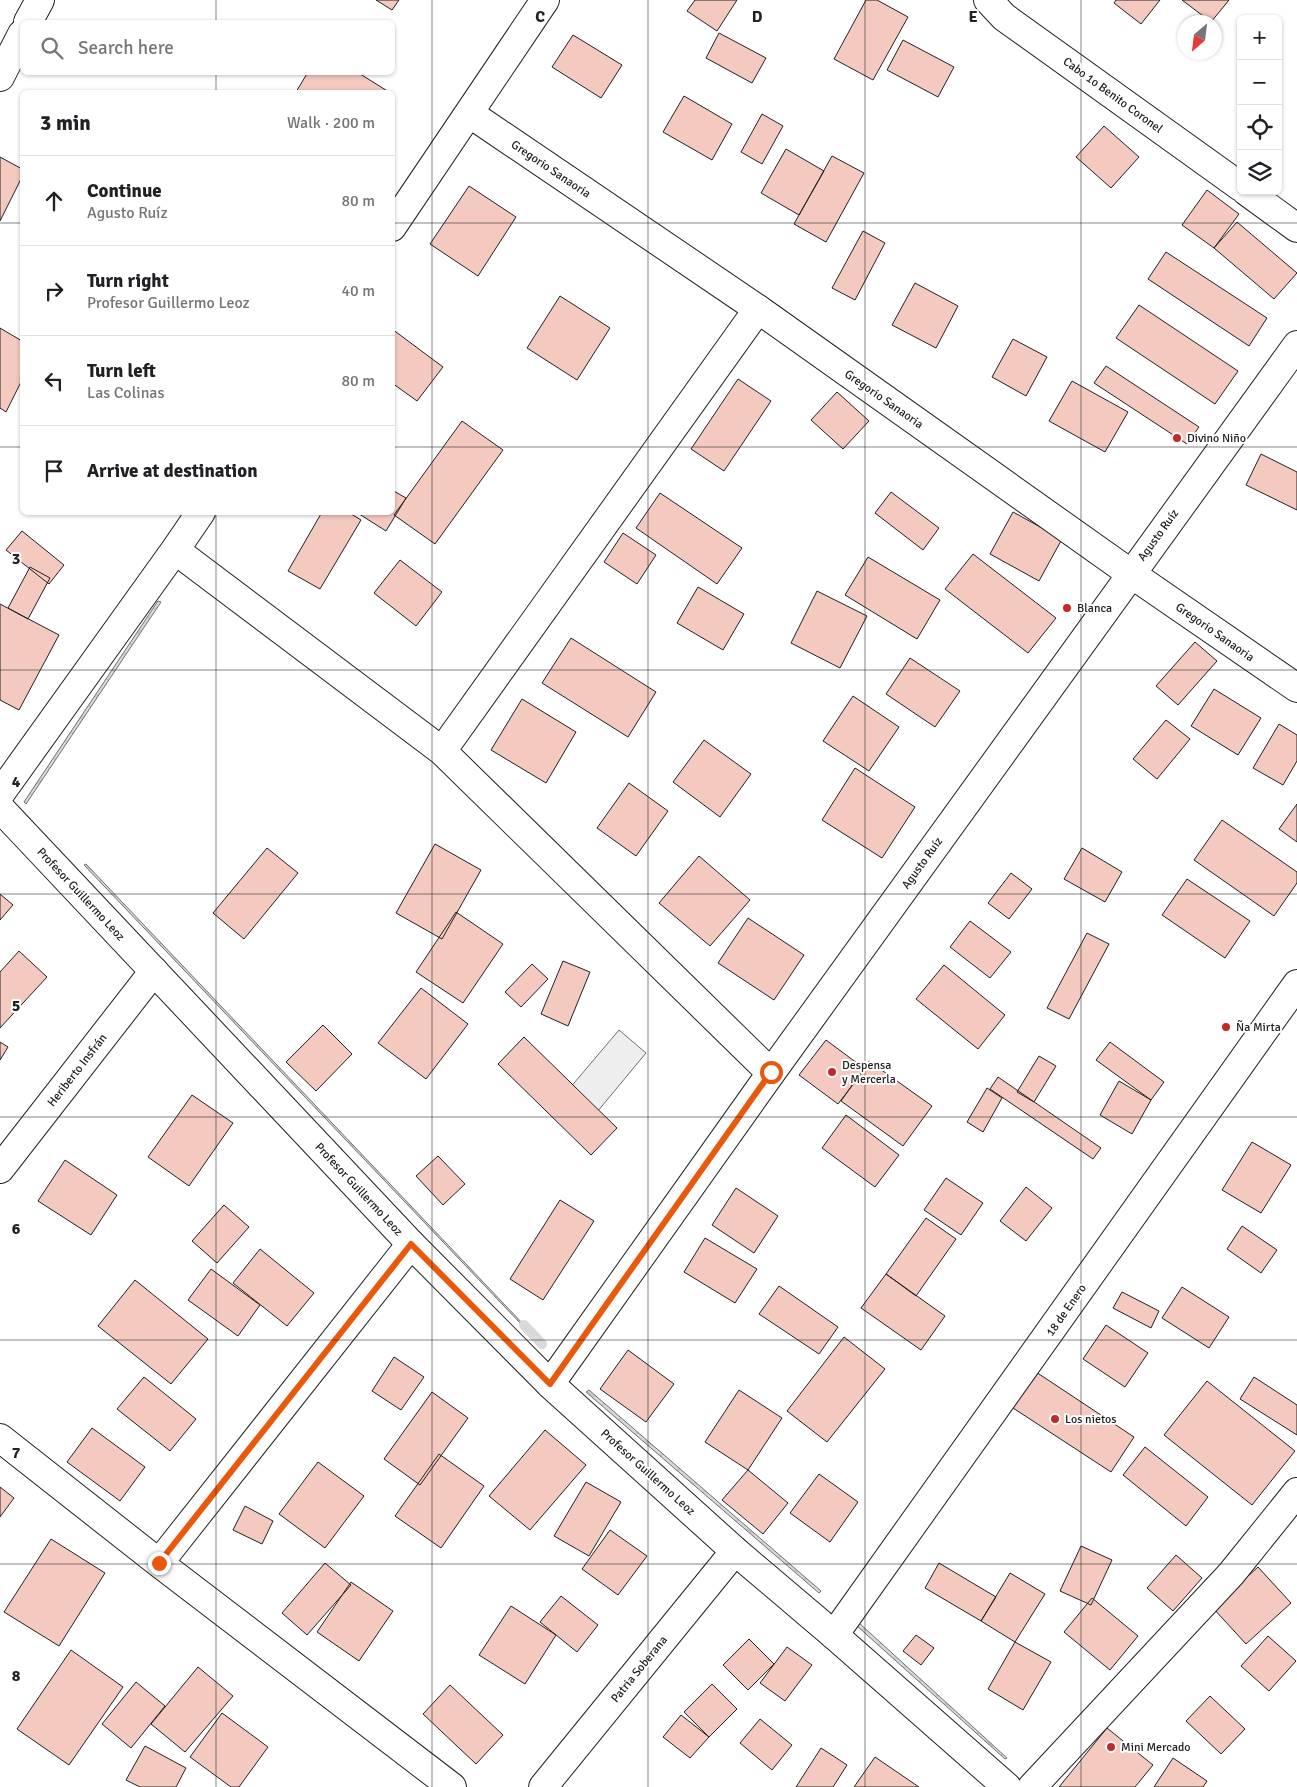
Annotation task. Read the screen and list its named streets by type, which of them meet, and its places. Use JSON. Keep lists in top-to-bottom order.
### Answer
{
  "streets": {
    "street": [
      "Cabo 1o Benito Coronel",
      "Gregorio Sanaoria",
      "Agusto Ruíz",
      "Profesor Guillermo Leoz",
      "Heriberto Insfrán",
      "18 de Enero",
      "Patria Soberana"
    ]
  },
  "crossings": [
    ["Gregorio Sanaoria", "Agusto Ruíz"],
    ["Agusto Ruíz", "Profesor Guillermo Leoz"],
    ["Profesor Guillermo Leoz", "Heriberto Insfrán"],
    ["Profesor Guillermo Leoz", "18 de Enero"],
    ["Profesor Guillermo Leoz", "Patria Soberana"]
  ],
  "places": [
    "Divino Niño",
    "Blanca",
    "Ña Mirta",
    "Despensa y Mercerla",
    "Los nietos",
    "Mini Mercado"
  ],
  "north": "bottom left",
  "page": {
    "map_buttons": ["+", "−"],
    "search": "Search here",
    "heading": ["3 min", "Walk · 200 m"],
    "list": [
      ["Continue", "Agusto Ruíz", "80 m"],
      ["Turn right", "Profesor Guillermo Leoz", "40 m"],
      ["Turn left", "Las Colinas", "80 m"],
      "Arrive at destination"
    ]
  },
  "grid": {
    "columns": ["C", "D", "E"],
    "rows": [
      "3",
      "4",
      "5",
      "6",
      "7",
      "8"
    ]
  }
}
